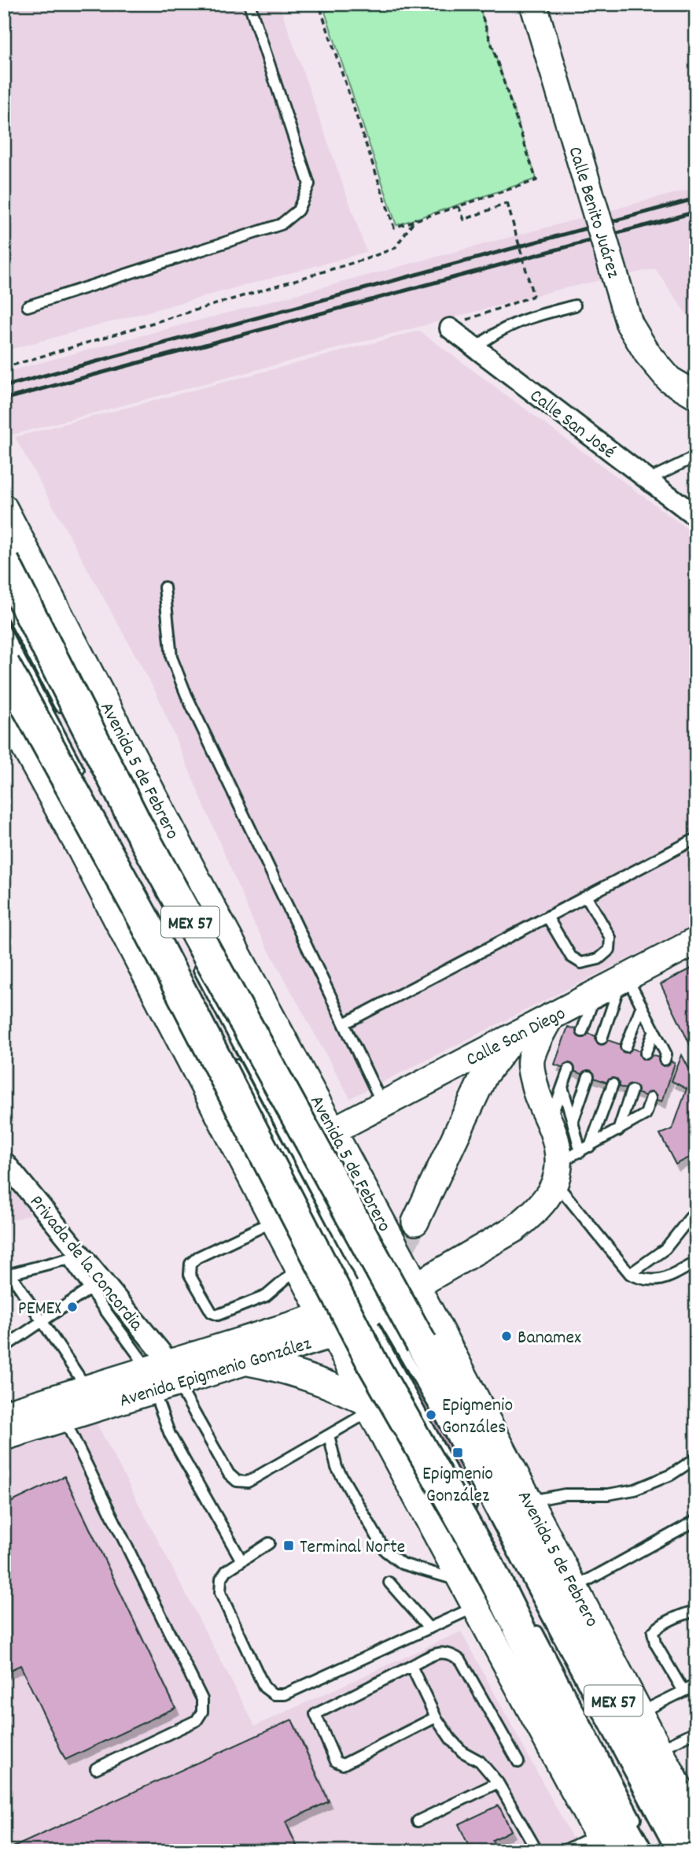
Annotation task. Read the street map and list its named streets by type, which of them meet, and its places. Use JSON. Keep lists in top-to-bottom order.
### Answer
{
  "streets": {
    "highway": ["Avenida 5 de Febrero", "MEX 57"],
    "main road": ["Calle Benito Juárez", "Calle San Diego", "Avenida Epigmenio González"],
    "street": ["Calle San José", "Privada de la Concordia"]
  },
  "crossings": [
    ["Avenida 5 de Febrero", "Calle San Diego"],
    ["Avenida 5 de Febrero", "Avenida Epigmenio González"],
    ["Privada de la Concordia", "Avenida Epigmenio González"]
  ],
  "places": {
    "other": ["PEMEX", "Banamex", "Epigmenio Gonzáles"],
    "transit": ["Epigmenio González", "Terminal Norte"]
  }
}
